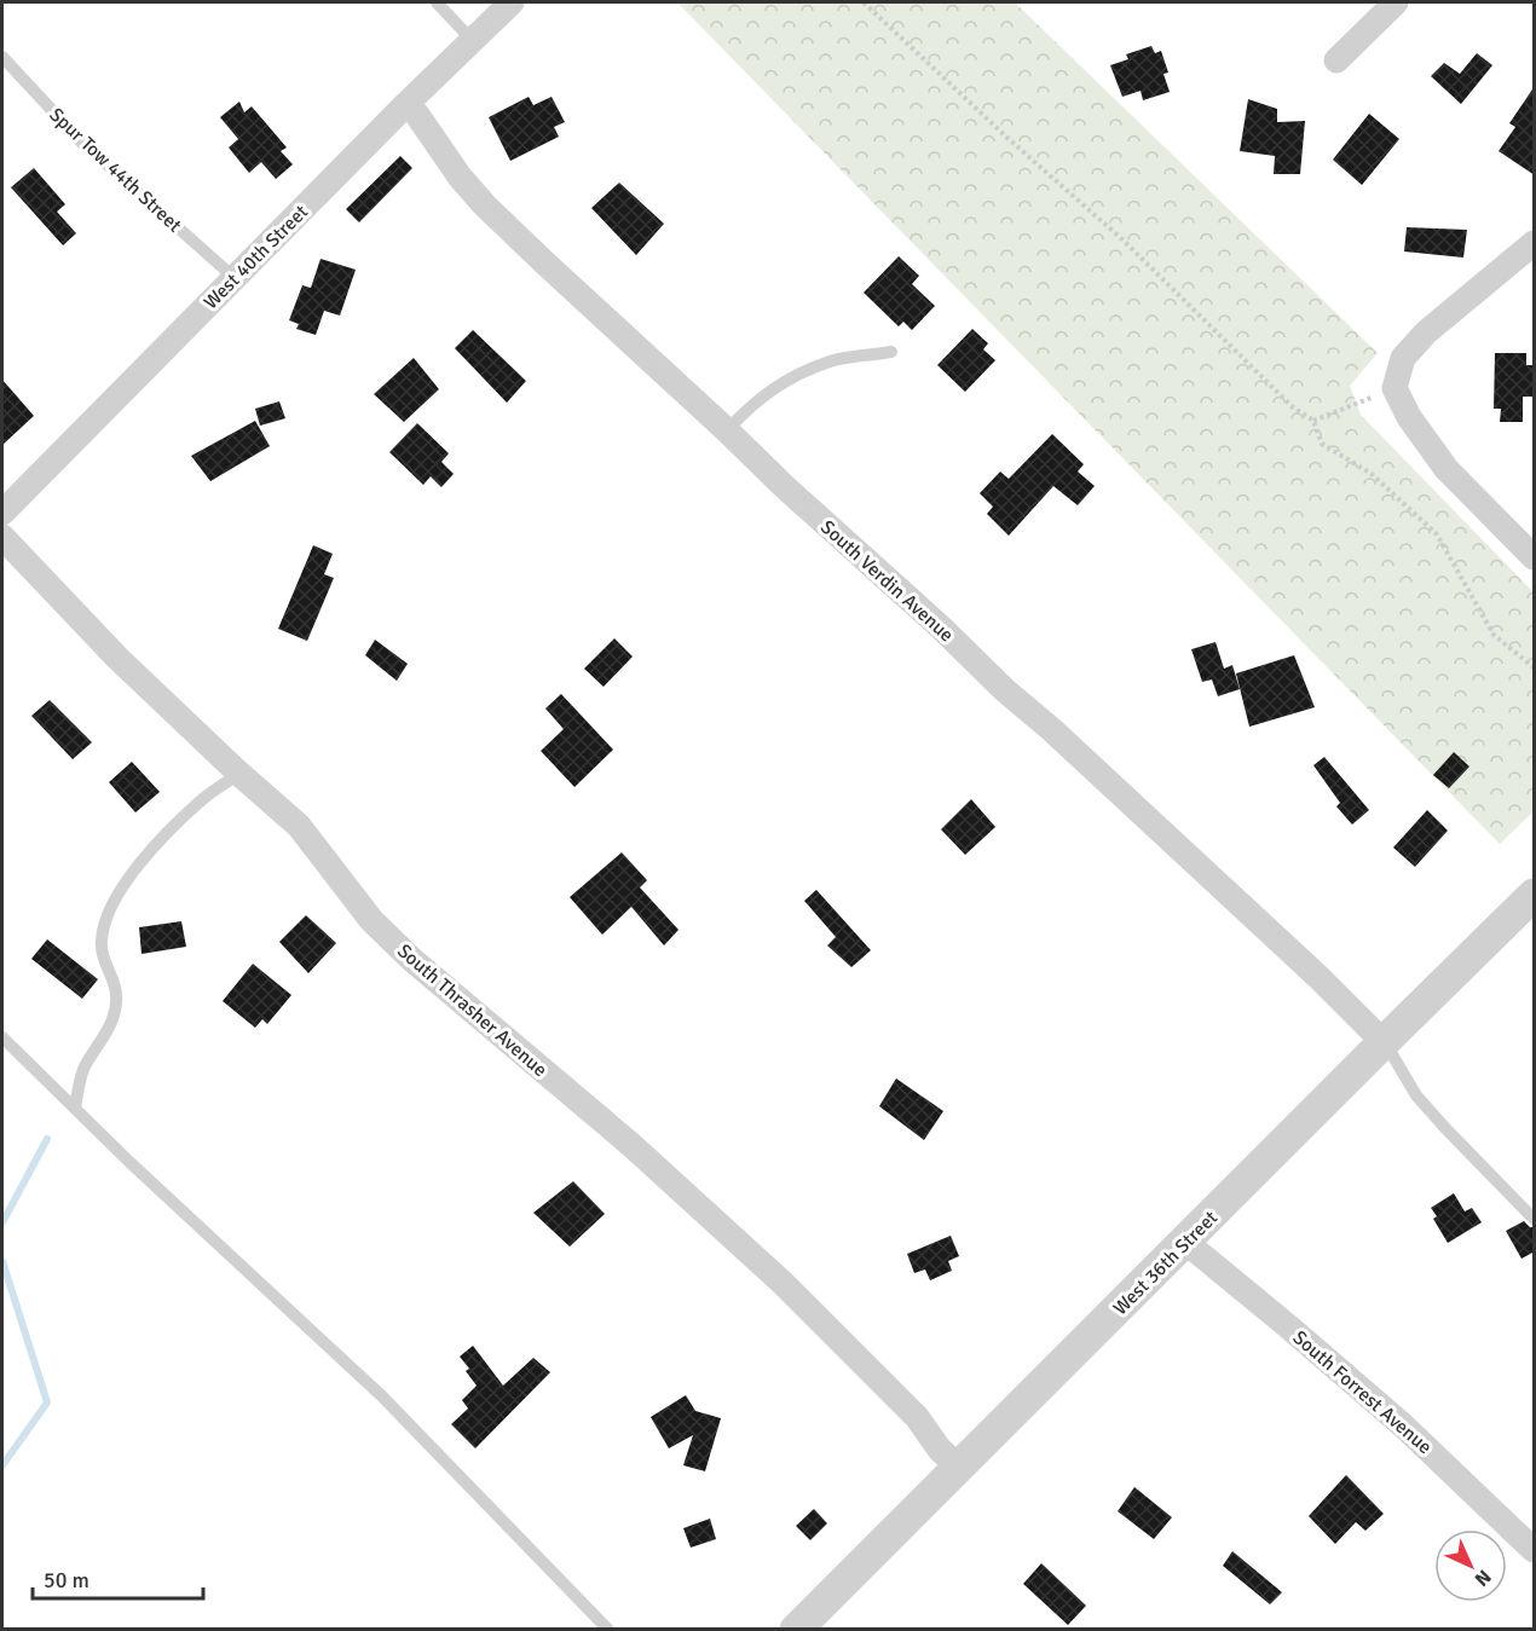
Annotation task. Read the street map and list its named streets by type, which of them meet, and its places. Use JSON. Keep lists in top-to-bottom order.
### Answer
{
  "streets": {
    "street": [
      "West 40th Street",
      "South Verdin Avenue",
      "South Thrasher Avenue",
      "West 36th Street",
      "South Forrest Avenue"
    ],
    "lane": ["Spur Tow 44th Street"]
  },
  "crossings": [
    ["Spur Tow 44th Street", "West 40th Street"],
    ["West 40th Street", "South Verdin Avenue"],
    ["South Verdin Avenue", "West 36th Street"],
    ["South Thrasher Avenue", "West 36th Street"],
    ["West 36th Street", "South Forrest Avenue"]
  ],
  "scale_bar": "50 m",
  "north": "bottom right"
}
